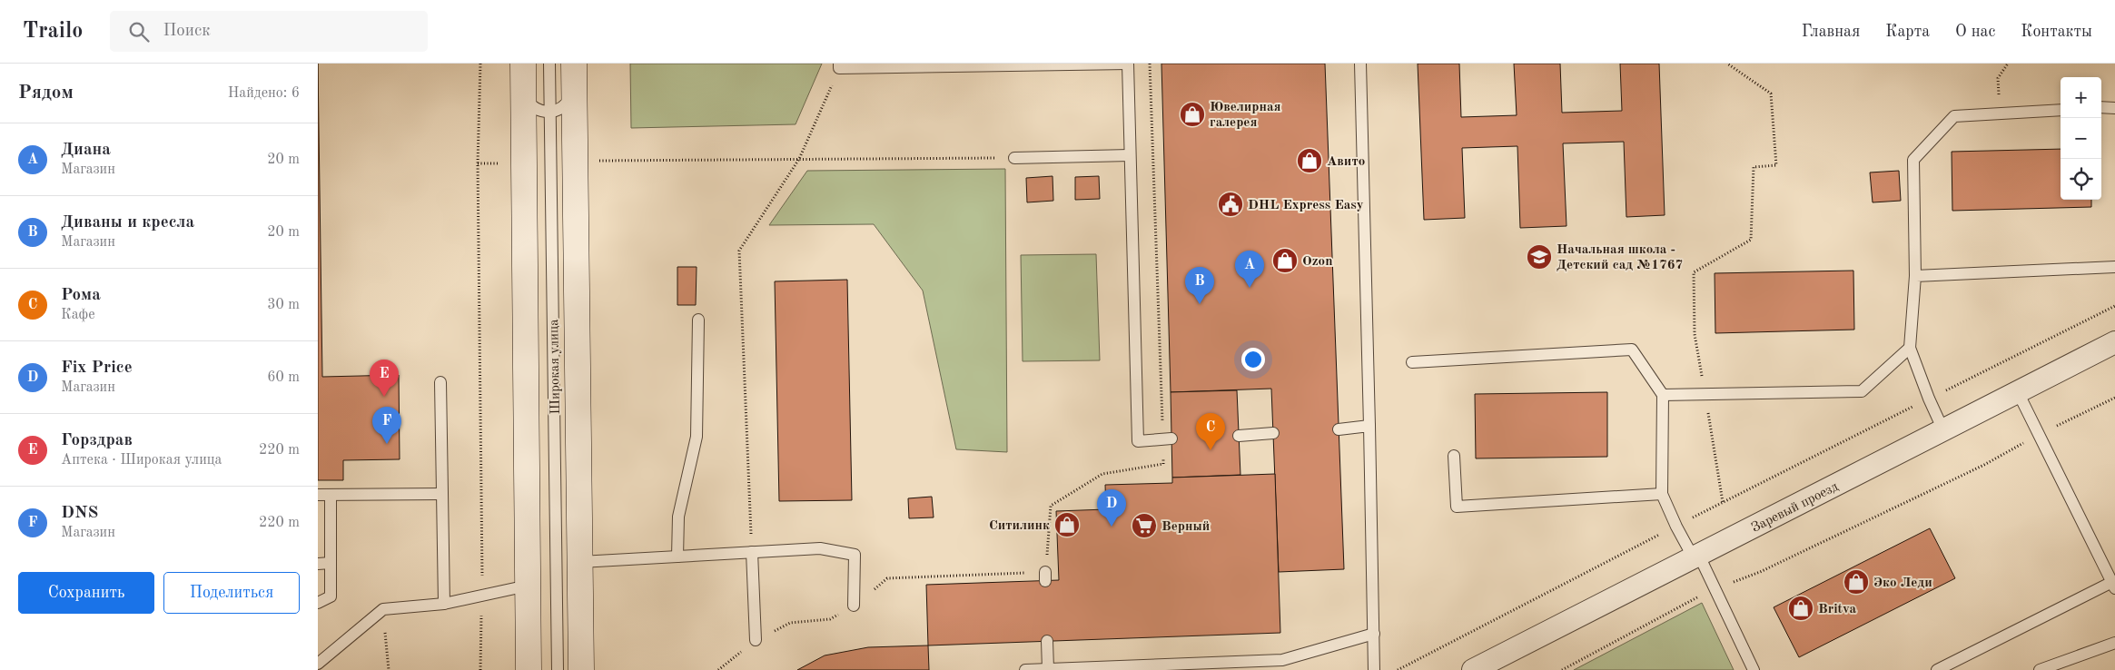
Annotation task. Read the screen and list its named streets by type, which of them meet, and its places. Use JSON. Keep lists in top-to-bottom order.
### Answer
{
  "streets": {
    "main road": ["Широкая улица"],
    "street": ["Заревый проезд"]
  },
  "places": {
    "shop": [
      "Ювелирная галерея",
      "Авито",
      "Ozon",
      "Ситилинк",
      "Эко Леди",
      "Britva"
    ],
    "public building": ["DHL Express Easy"],
    "school or university": ["Начальная школа - Детский сад №1767"],
    "supermarket": ["Верный"]
  },
  "page": {
    "header": "Trailo",
    "search": "Поиск",
    "nav": [
      "Главная",
      "Карта",
      "О нас",
      "Контакты"
    ],
    "heading": ["Рядом", "Найдено: 6"],
    "map_buttons": ["+", "−"],
    "list": [
      {
        "mark": "A",
        "name": "Диана",
        "note": "Магазин",
        "value": "20 m"
      },
      {
        "mark": "B",
        "name": "Диваны и кресла",
        "note": "Магазин",
        "value": "20 m"
      },
      {
        "mark": "C",
        "name": "Рома",
        "note": "Кафе",
        "value": "30 m"
      },
      {
        "mark": "D",
        "name": "Fix Price",
        "note": "Магазин",
        "value": "60 m"
      },
      {
        "mark": "E",
        "name": "Горздрав",
        "note": "Аптека · Широкая улица",
        "value": "220 m"
      },
      {
        "mark": "F",
        "name": "DNS",
        "note": "Магазин",
        "value": "220 m"
      }
    ],
    "pins": [
      "A",
      "B",
      "E",
      "F",
      "C",
      "D"
    ],
    "buttons": ["Сохранить", "Поделиться"]
  }
}
